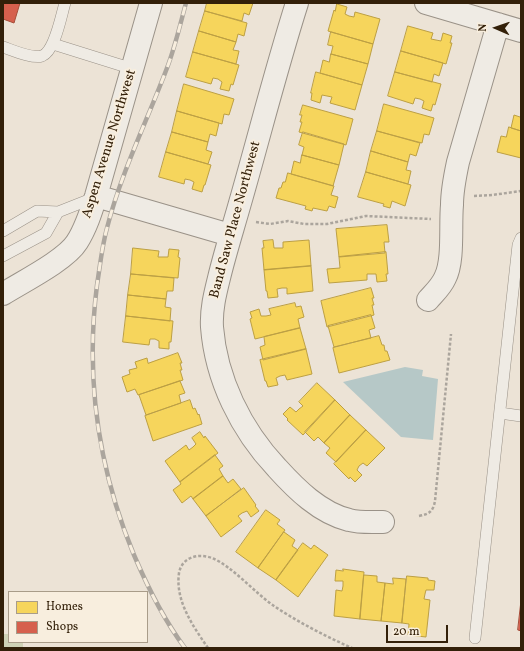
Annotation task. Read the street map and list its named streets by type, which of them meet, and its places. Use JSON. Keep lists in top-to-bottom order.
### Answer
{
  "streets": {
    "street": ["Aspen Avenue Northwest", "Band Saw Place Northwest"]
  },
  "legend": ["Homes", "Shops"],
  "scale_bar": "20 m",
  "north": "left"
}
